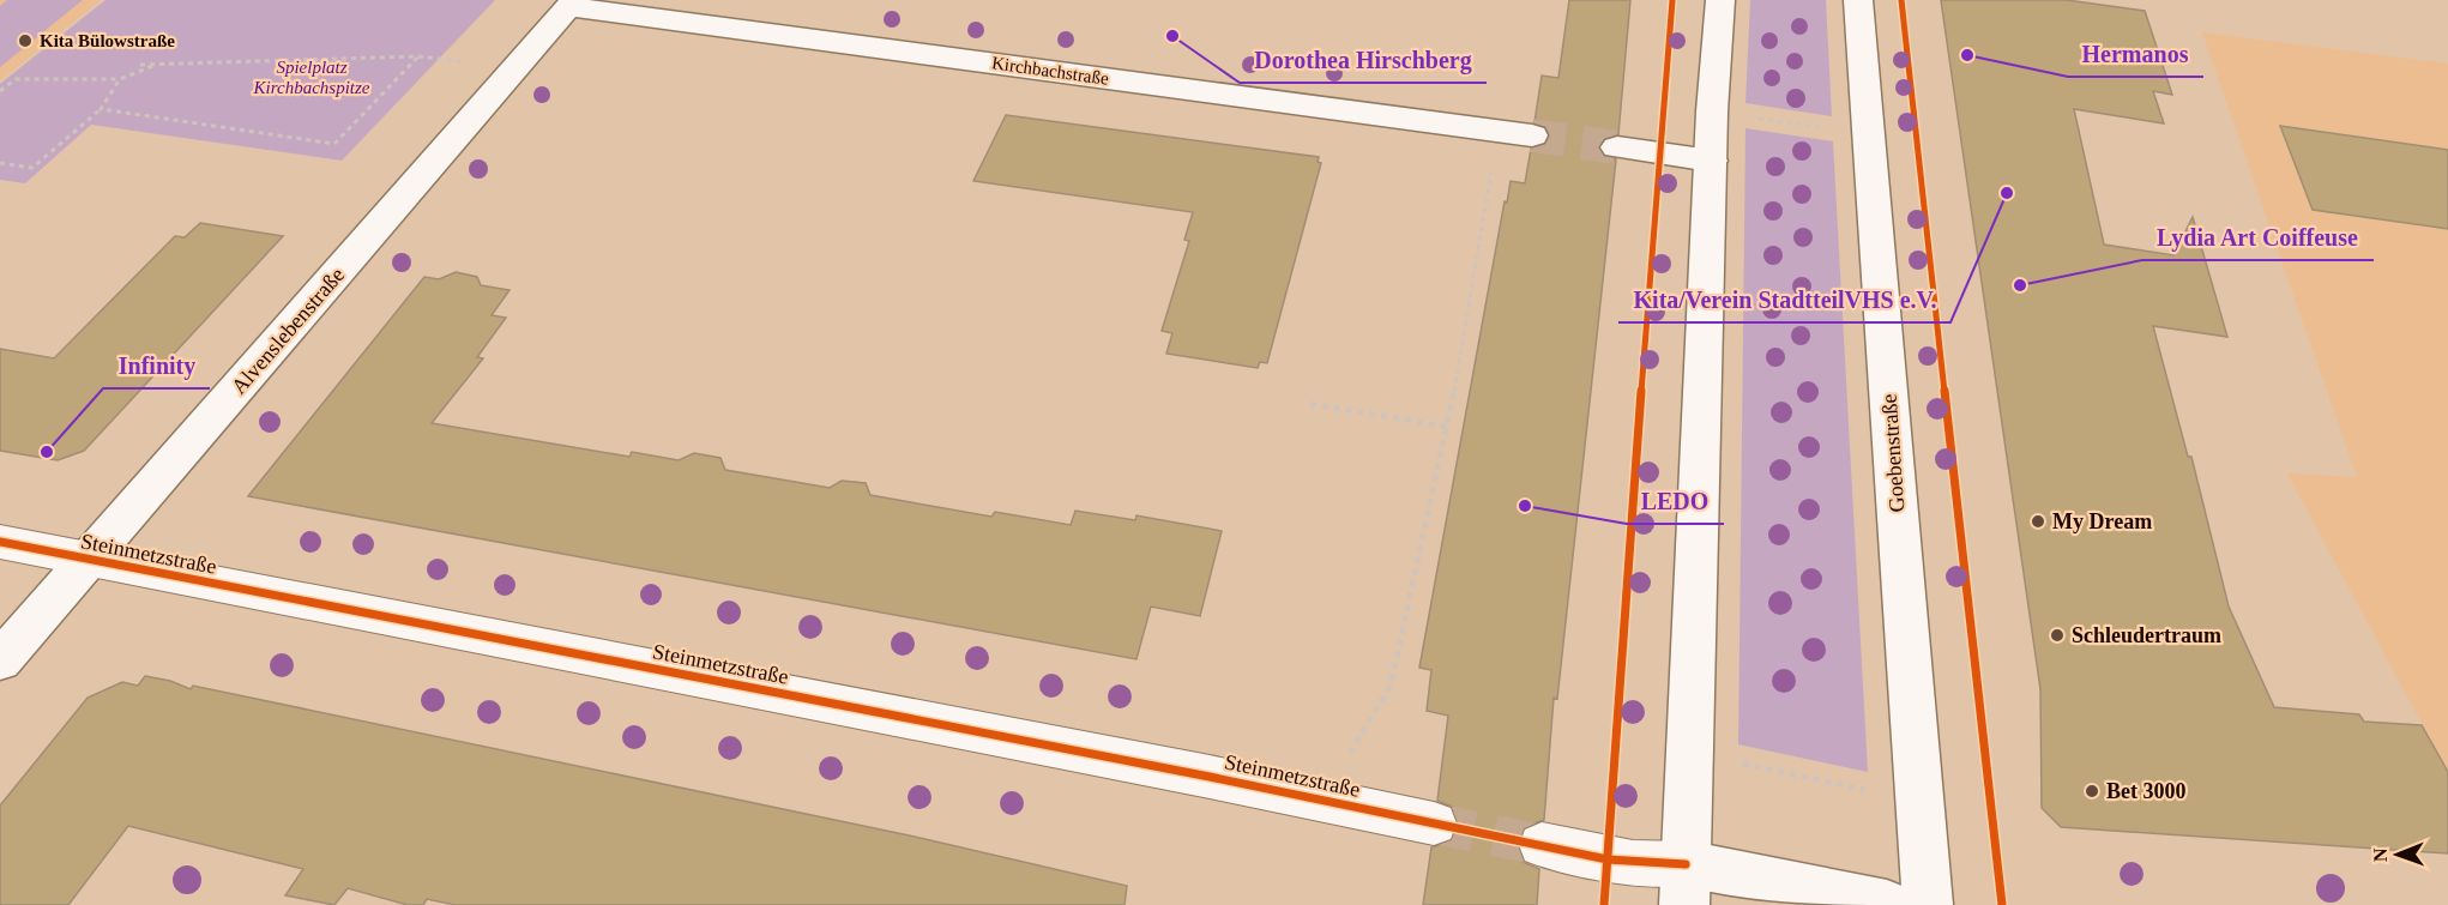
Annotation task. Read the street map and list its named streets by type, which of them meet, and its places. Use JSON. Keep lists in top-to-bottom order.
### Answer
{
  "streets": {
    "street": [
      "Kirchbachstraße",
      "Alvenslebenstraße",
      "Goebenstraße",
      "Steinmetzstraße"
    ]
  },
  "crossings": [
    ["Kirchbachstraße", "Alvenslebenstraße"],
    ["Alvenslebenstraße", "Steinmetzstraße"]
  ],
  "parks": ["Spielplatz Kirchbachspitze"],
  "places": [
    "Dorothea Hirschberg",
    "Kita Bülowstraße",
    "Hermanos",
    "Kita/Verein StadtteilVHS e.V.",
    "Lydia Art Coiffeuse",
    "Infinity",
    "LEDO",
    "My Dream",
    "Schleudertraum",
    "Bet 3000"
  ],
  "north": "left"
}
